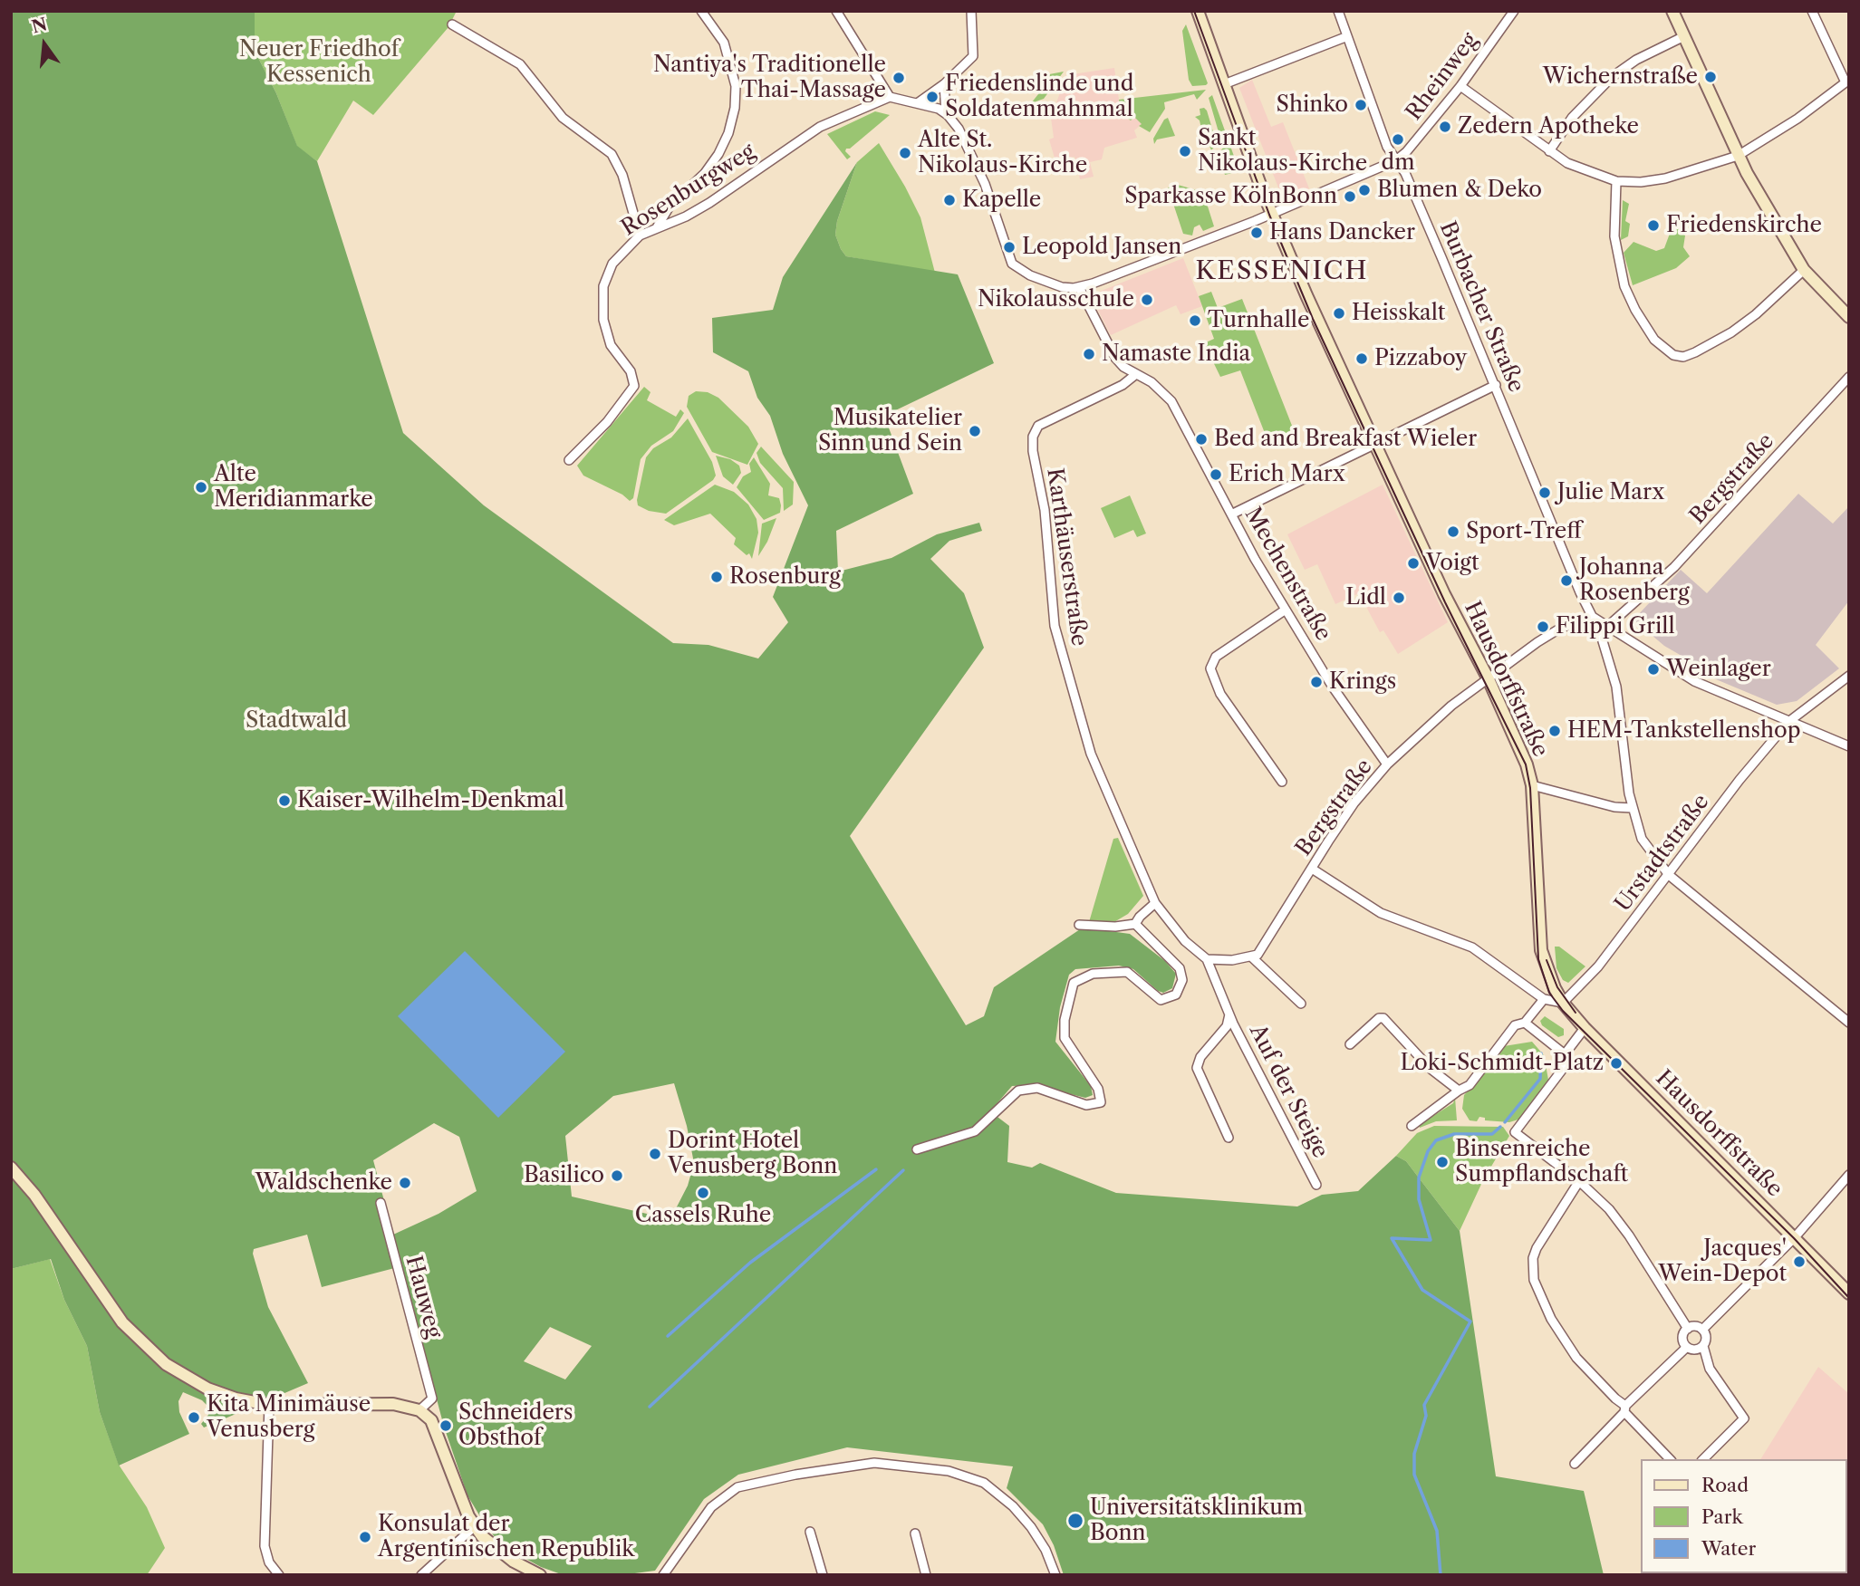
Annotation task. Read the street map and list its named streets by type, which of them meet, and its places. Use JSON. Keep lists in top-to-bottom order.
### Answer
{
  "streets": {
    "main road": ["Hausdorffstraße"],
    "street": [
      "Rheinweg",
      "Rosenburgweg",
      "Burbacher Straße",
      "Bergstraße",
      "Karthäuserstraße",
      "Mechenstraße",
      "Urstadtstraße",
      "Auf der Steige",
      "Hauweg"
    ]
  },
  "crossings": [
    ["Rheinweg", "Burbacher Straße"],
    ["Burbacher Straße", "Bergstraße"],
    ["Burbacher Straße", "Urstadtstraße"],
    ["Bergstraße", "Mechenstraße"],
    ["Bergstraße", "Hausdorffstraße"],
    ["Karthäuserstraße", "Mechenstraße"],
    ["Hausdorffstraße", "Urstadtstraße"]
  ],
  "districts": ["KESSENICH"],
  "parks": ["Neuer Friedhof Kessenich", "Stadtwald"],
  "places": [
    "Wichernstraße",
    "Nantiya's Traditionelle Thai-Massage",
    "Friedenslinde und Soldatenmahnmal",
    "Shinko",
    "Zedern Apotheke",
    "dm",
    "Sankt Nikolaus-Kirche",
    "Alte St. Nikolaus-Kirche",
    "Blumen & Deko",
    "Sparkasse KölnBonn",
    "Kapelle",
    "Friedenskirche",
    "Hans Dancker",
    "Leopold Jansen",
    "Nikolausschule",
    "Heisskalt",
    "Turnhalle",
    "Namaste India",
    "Pizzaboy",
    "Musikatelier Sinn und Sein",
    "Bed and Breakfast Wieler",
    "Erich Marx",
    "Alte Meridianmarke",
    "Julie Marx",
    "Sport-Treff",
    "Voigt",
    "Rosenburg",
    "Johanna Rosenberg",
    "Lidl",
    "Filippi Grill",
    "Weinlager",
    "Krings",
    "HEM-Tankstellenshop",
    "Kaiser-Wilhelm-Denkmal",
    "Loki-Schmidt-Platz",
    "Dorint Hotel Venusberg Bonn",
    "Binsenreiche Sumpflandschaft",
    "Basilico",
    "Waldschenke",
    "Cassels Ruhe",
    "Jacques' Wein-Depot",
    "Kita Minimäuse Venusberg",
    "Schneiders Obsthof",
    "Universitätsklinikum Bonn",
    "Konsulat der Argentinischen Republik"
  ],
  "legend": ["Road", "Park", "Water"],
  "north": "top"
}
